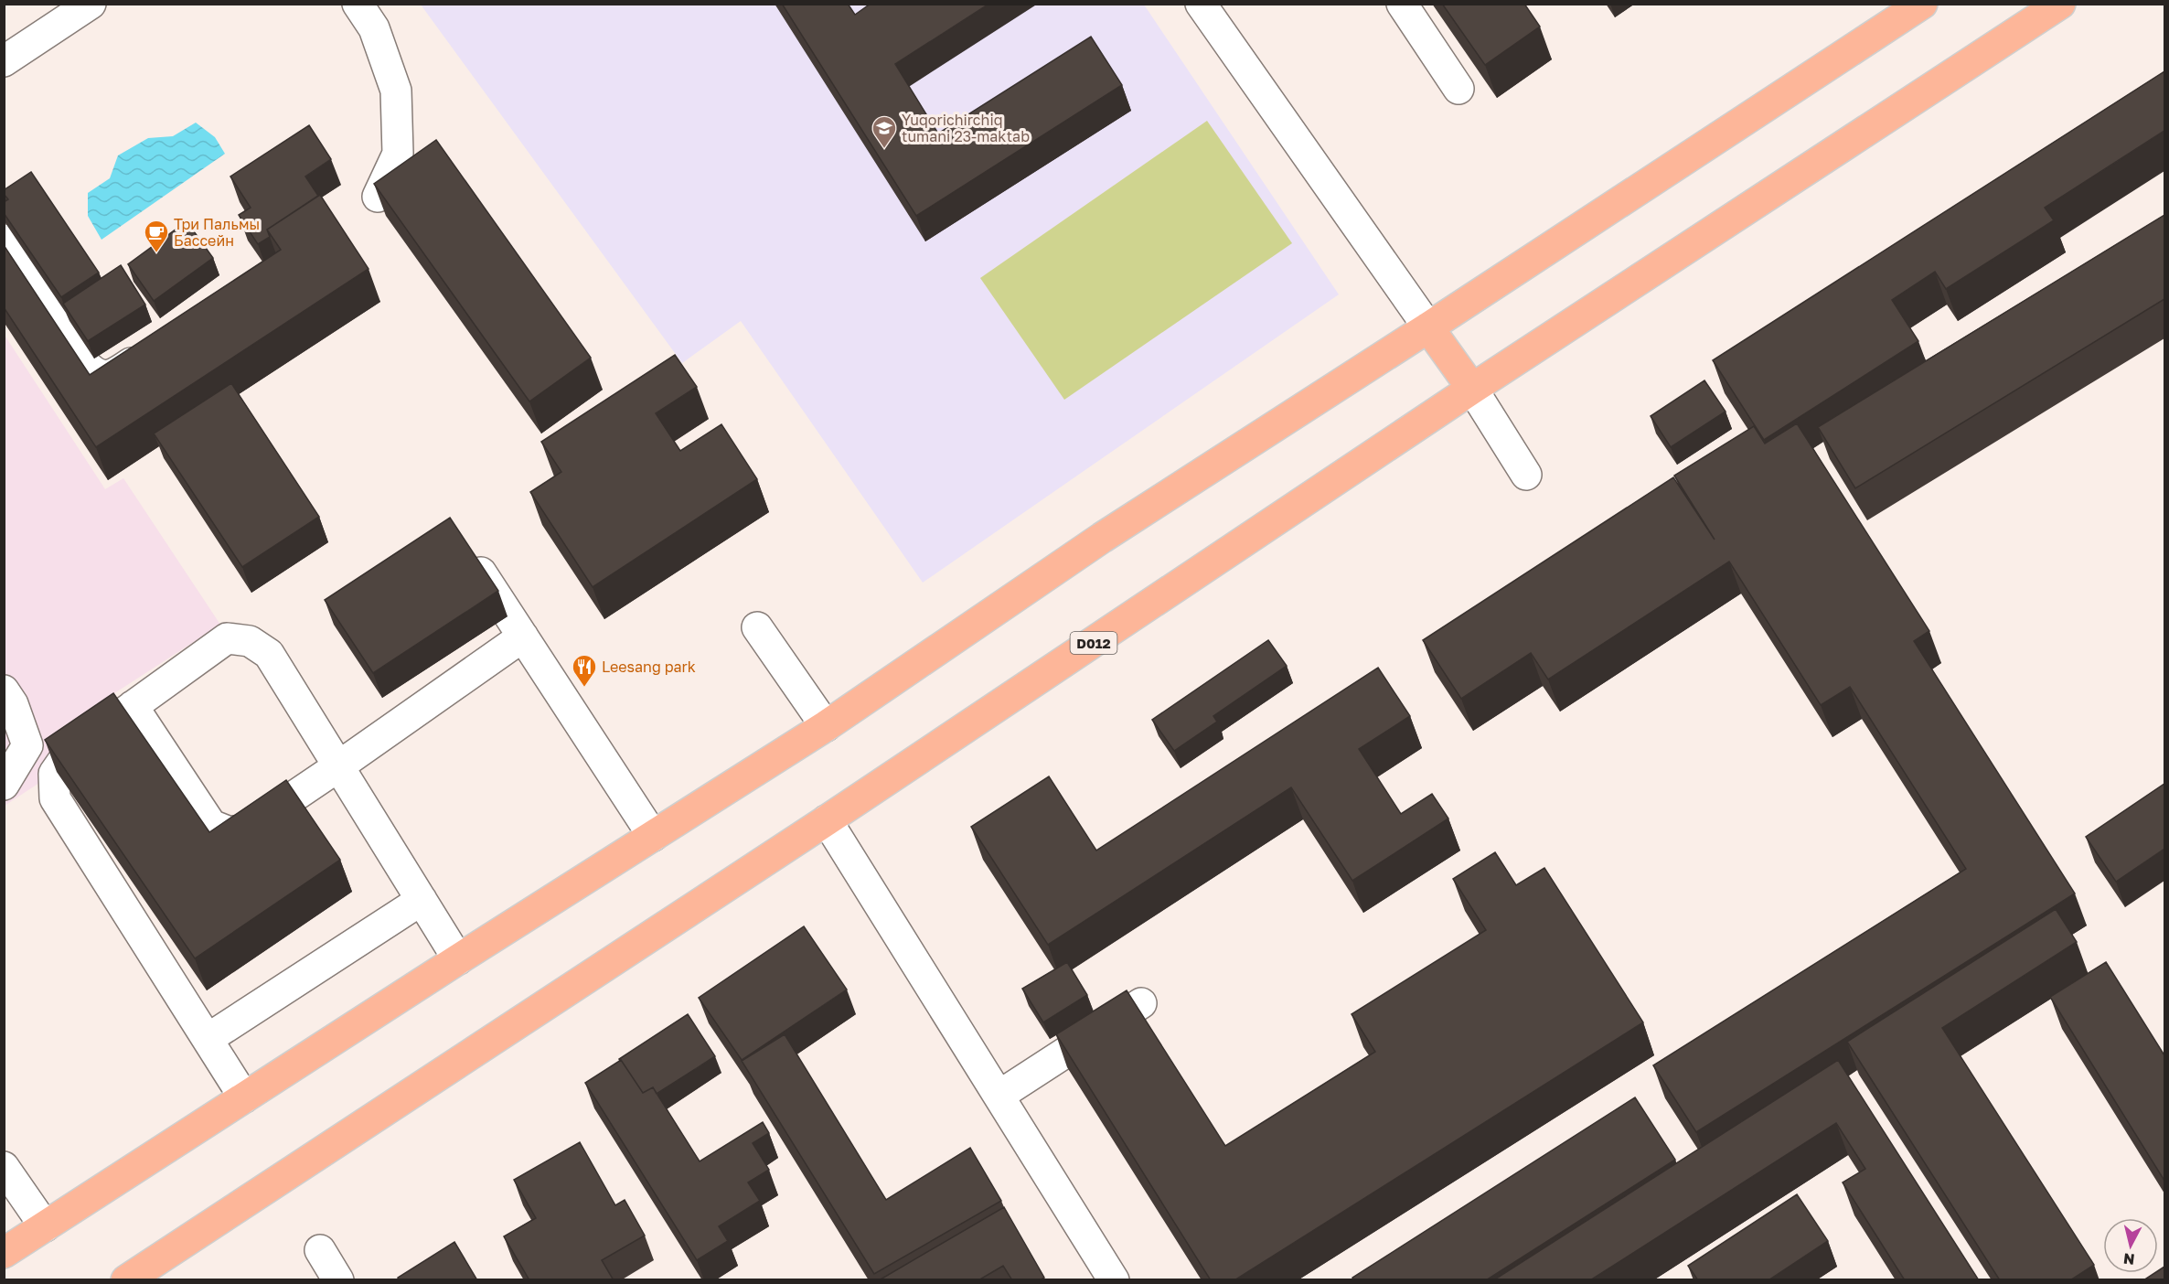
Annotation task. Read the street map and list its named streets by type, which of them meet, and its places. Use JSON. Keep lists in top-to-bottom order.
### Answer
{
  "streets": {
    "highway": ["D012"]
  },
  "places": {
    "school or university": ["Yuqorichirchiq tumani 23-maktab"],
    "cafe": ["Три Пальмы Бассейн"],
    "restaurant": ["Leesang park"]
  },
  "north": "bottom"
}
